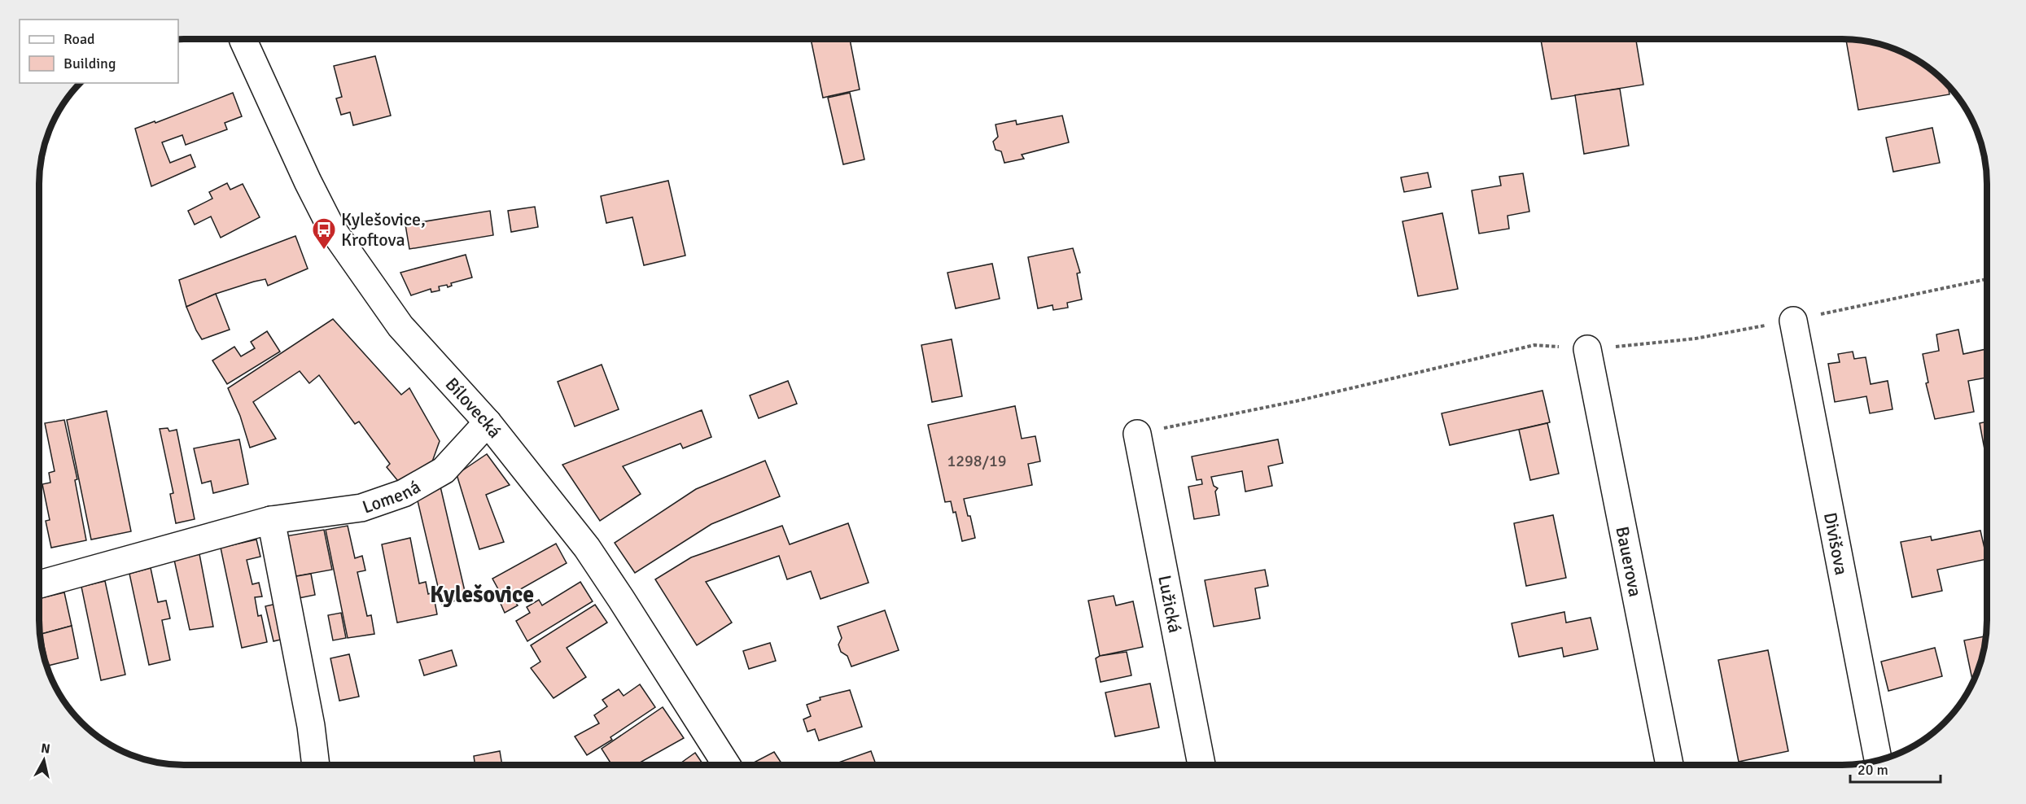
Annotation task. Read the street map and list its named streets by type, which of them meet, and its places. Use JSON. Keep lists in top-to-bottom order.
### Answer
{
  "streets": {
    "street": [
      "Bílovecká",
      "Lomená",
      "Divišova",
      "Bauerova",
      "Lužická"
    ]
  },
  "crossings": [
    ["Bílovecká", "Lomená"]
  ],
  "districts": ["Kylešovice"],
  "places": {
    "bus stop": ["Kylešovice, Kroftova"]
  },
  "house_numbers": ["1298/19"],
  "legend": ["Road", "Building"],
  "scale_bar": "20 m",
  "north": "top"
}
